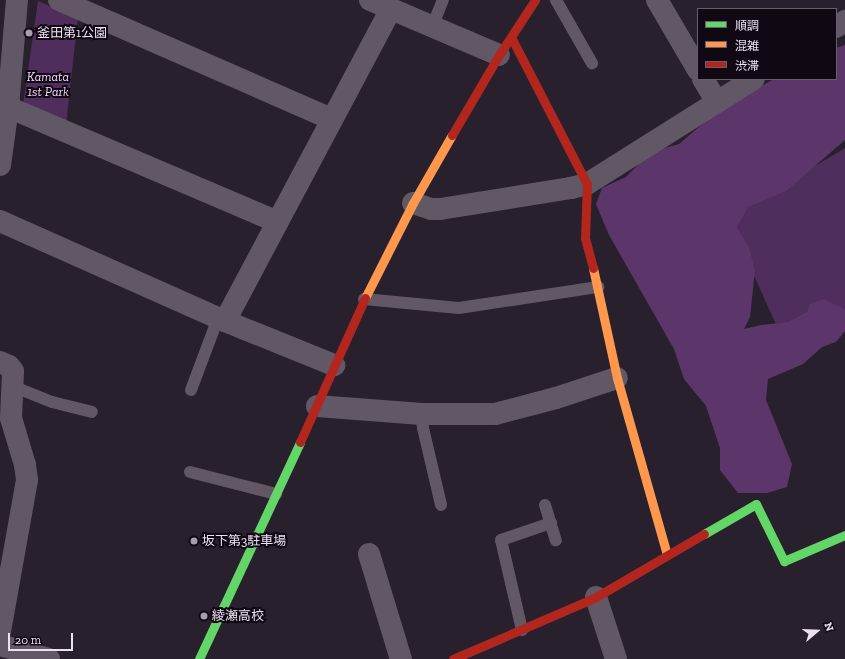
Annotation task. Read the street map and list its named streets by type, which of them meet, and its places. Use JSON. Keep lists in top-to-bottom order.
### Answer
{
  "parks": ["Kamata 1st Park"],
  "places": ["釜田第1公園", "坂下第3駐車場", "綾瀬高校"],
  "legend": ["順調", "混雑", "渋滞"],
  "scale_bar": "20 m",
  "north": "right"
}
